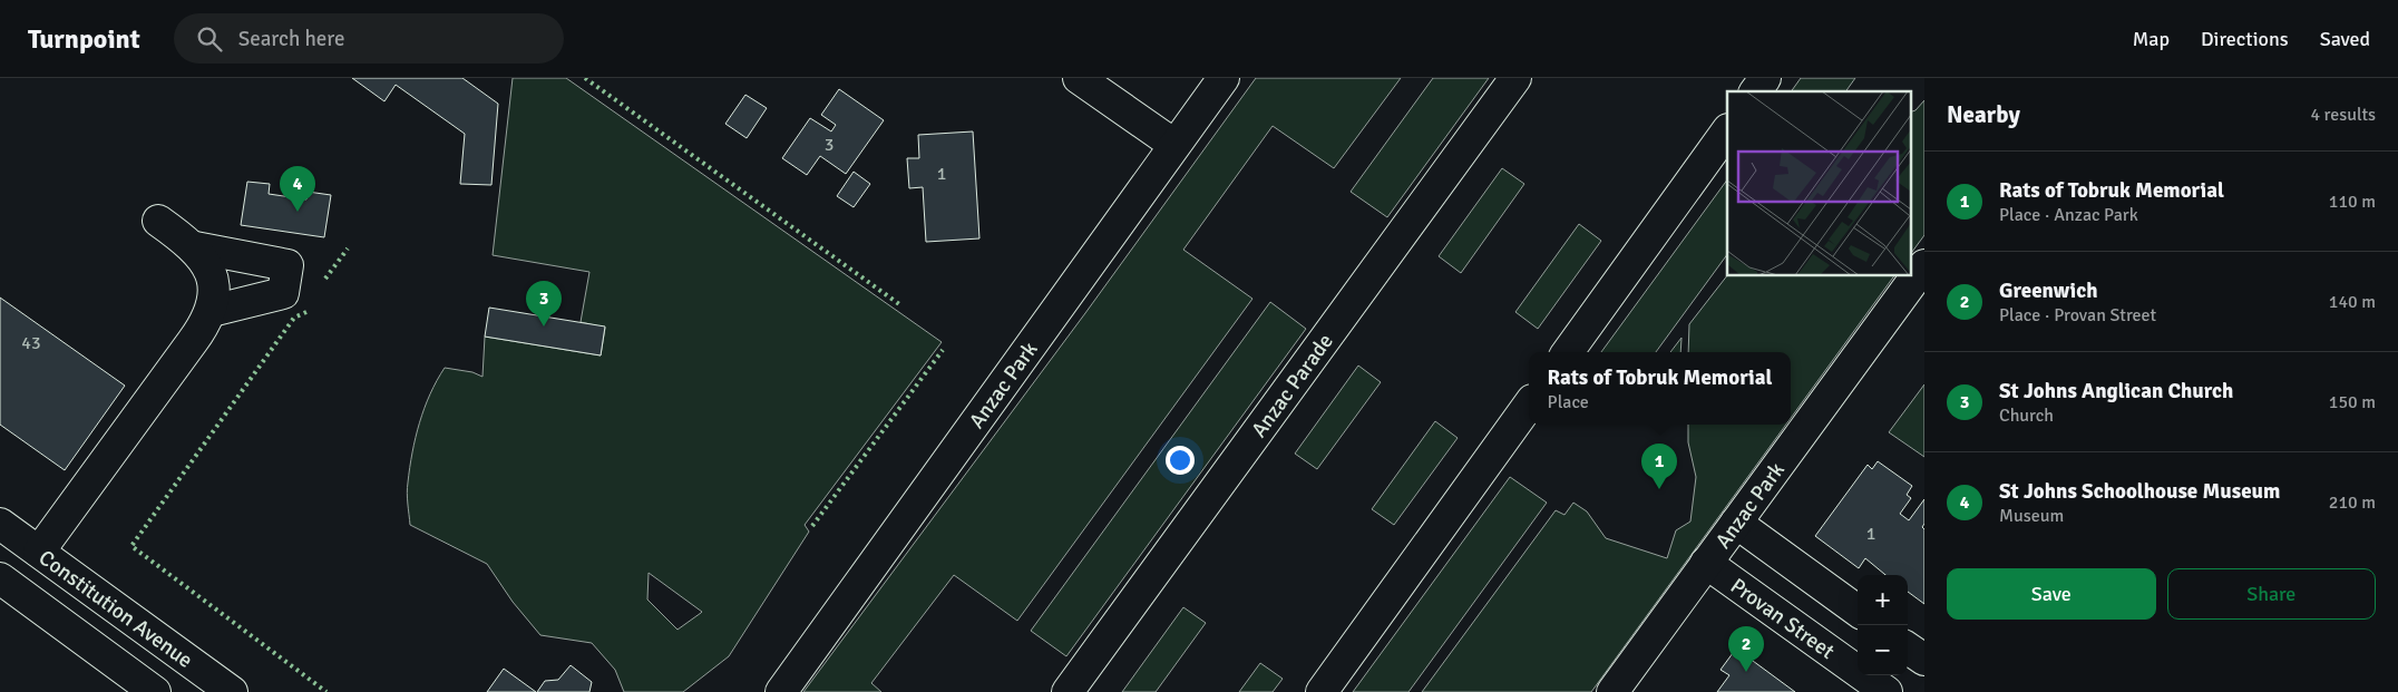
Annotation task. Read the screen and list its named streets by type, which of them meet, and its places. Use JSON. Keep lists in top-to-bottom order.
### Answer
{
  "streets": {
    "street": [
      "Anzac Park",
      "Anzac Parade",
      "Constitution Avenue",
      "Provan Street"
    ]
  },
  "crossings": [
    ["Anzac Park", "Provan Street"]
  ],
  "house_numbers": [
    "3",
    "1",
    "43",
    "1"
  ],
  "page": {
    "header": "Turnpoint",
    "search": "Search here",
    "nav": ["Map", "Directions", "Saved"],
    "heading": ["Nearby", "4 results"],
    "list": [
      {
        "mark": "1",
        "name": "Rats of Tobruk Memorial",
        "note": "Place · Anzac Park",
        "value": "110 m"
      },
      {
        "mark": "2",
        "name": "Greenwich",
        "note": "Place · Provan Street",
        "value": "140 m"
      },
      {
        "mark": "3",
        "name": "St Johns Anglican Church",
        "note": "Church",
        "value": "150 m"
      },
      {
        "mark": "4",
        "name": "St Johns Schoolhouse Museum",
        "note": "Museum",
        "value": "210 m"
      }
    ],
    "pins": [
      "4",
      "3",
      "1",
      "2"
    ],
    "popup": ["Rats of Tobruk Memorial", "Place"],
    "buttons": ["Save", "Share"],
    "map_buttons": ["+", "−"]
  }
}
